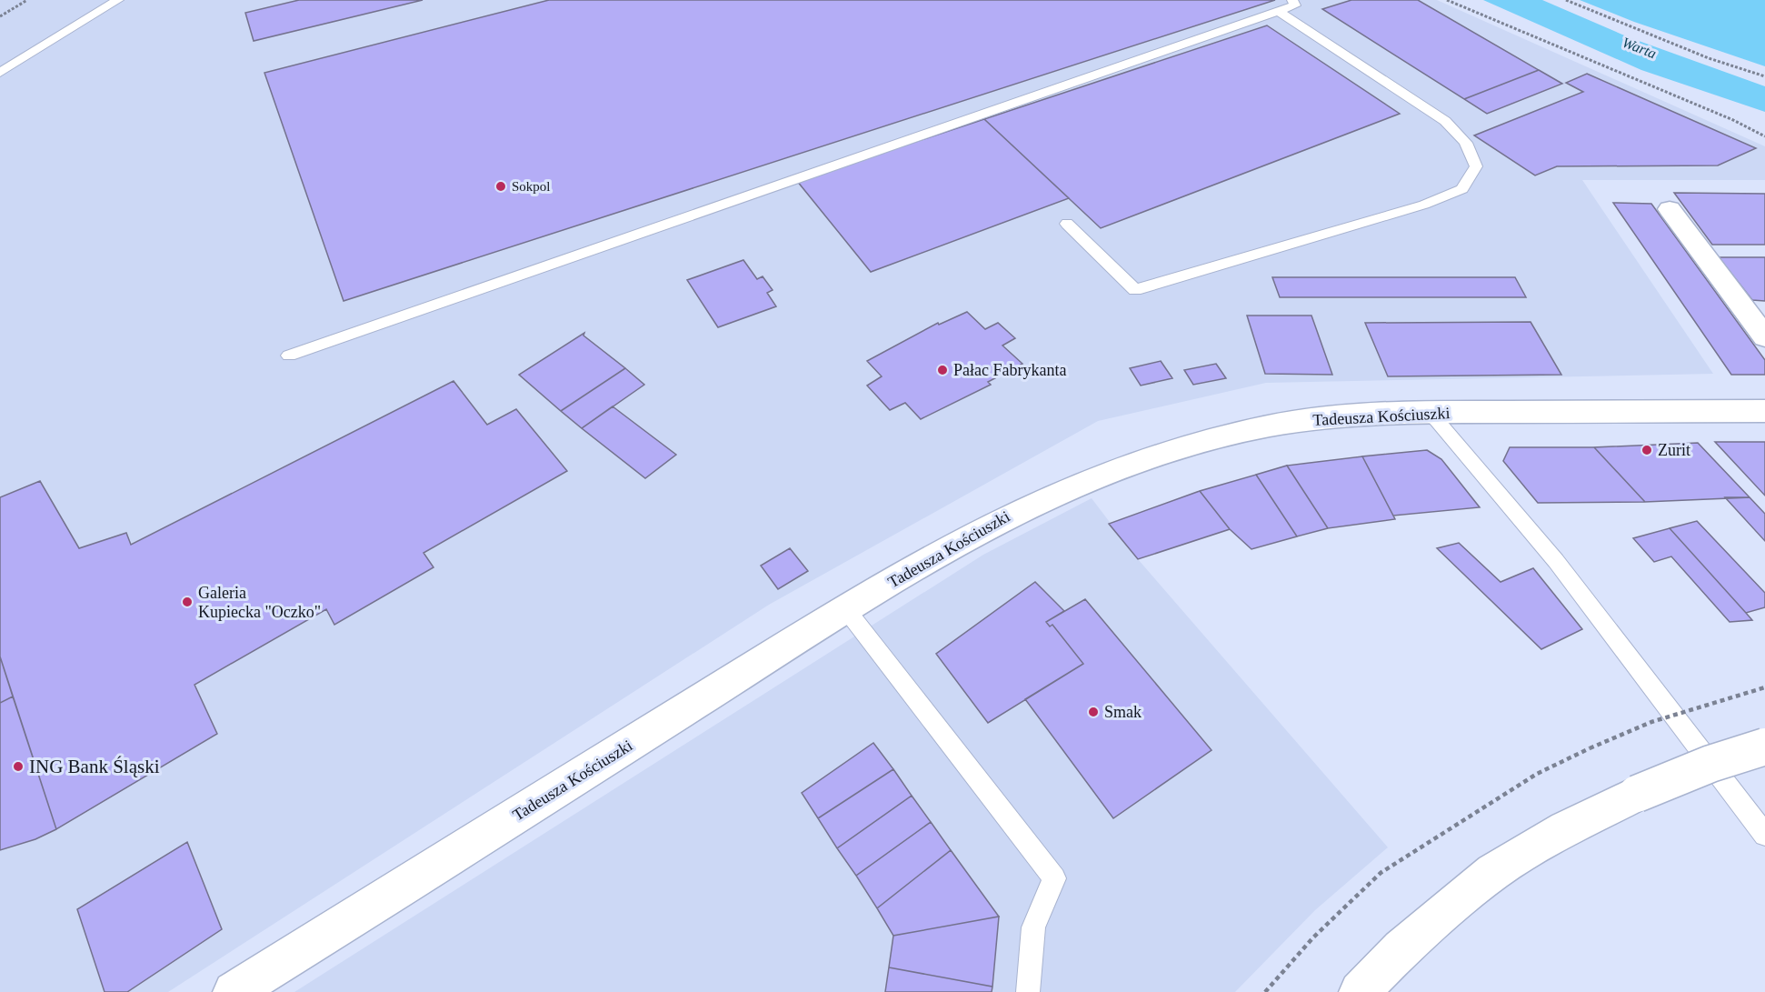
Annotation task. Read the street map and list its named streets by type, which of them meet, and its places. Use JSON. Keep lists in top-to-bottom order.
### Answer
{
  "streets": {
    "street": ["Tadeusza Kościuszki"]
  },
  "water": ["Warta"],
  "places": [
    "Sokpol",
    "Pałac Fabrykanta",
    "Zurit",
    "Galeria Kupiecka \"Oczko\"",
    "Smak",
    "ING Bank Śląski"
  ]
}
